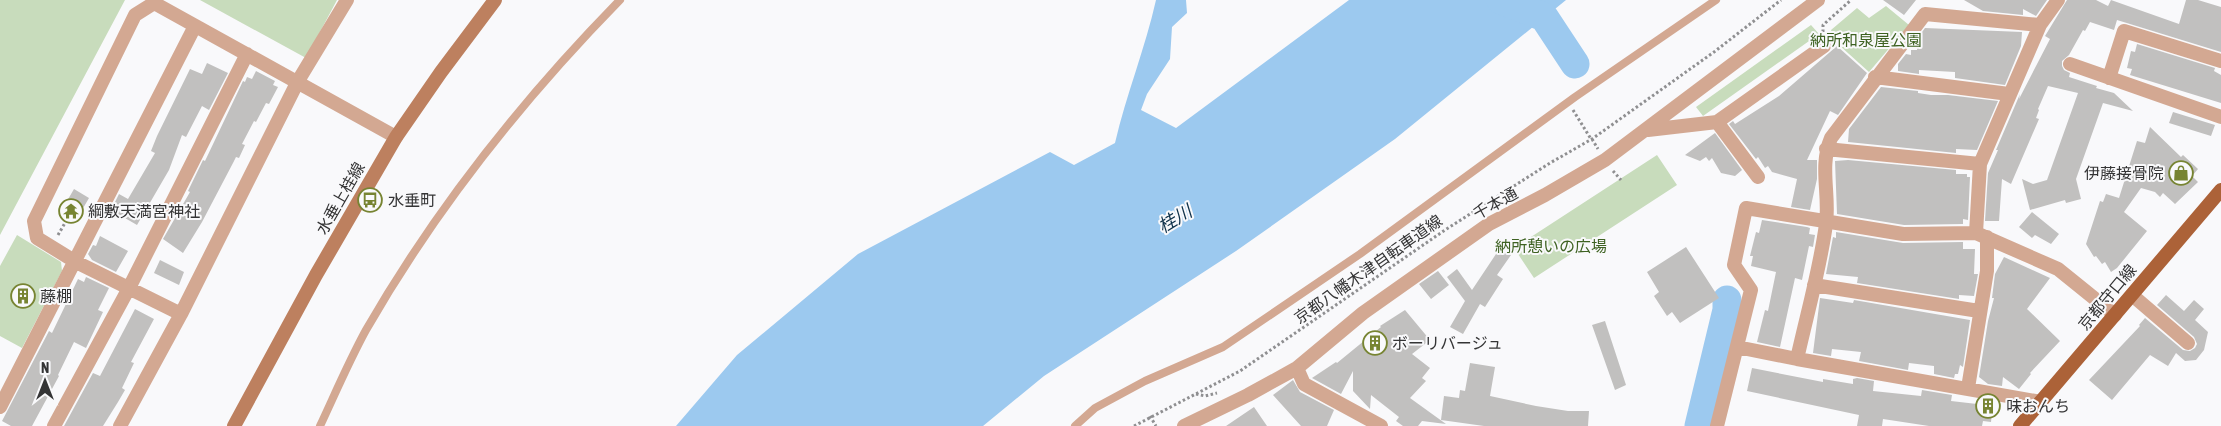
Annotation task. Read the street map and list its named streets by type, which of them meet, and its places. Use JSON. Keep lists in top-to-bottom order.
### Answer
{
  "streets": {
    "main road": ["水垂上桂線", "京都守口線"],
    "street": ["千本通"],
    "path": ["京都八幡木津自転車道線"]
  },
  "water": ["桂川"],
  "parks": ["納所和泉屋公園", "納所憩いの広場"],
  "places": {
    "shop": ["伊藤接骨院"],
    "bus stop": ["水垂町"],
    "temple": ["綱敷天満宮神社"],
    "building": ["藤棚", "ボーリバージュ", "味おんち"]
  },
  "north": "top"
}
